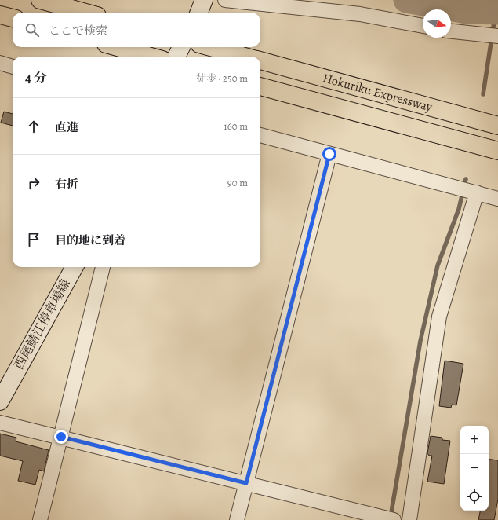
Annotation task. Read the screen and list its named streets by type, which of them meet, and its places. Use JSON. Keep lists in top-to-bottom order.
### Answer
{
  "streets": {
    "highway": ["Hokuriku Expressway"],
    "main road": ["西尾鯖江停車場線"]
  },
  "north": "right",
  "page": {
    "search": "ここで検索",
    "heading": ["4 分", "徒歩 · 250 m"],
    "list": [
      ["直進", "160 m"],
      ["右折", "90 m"],
      "目的地に到着"
    ],
    "map_buttons": ["+", "−"]
  }
}
